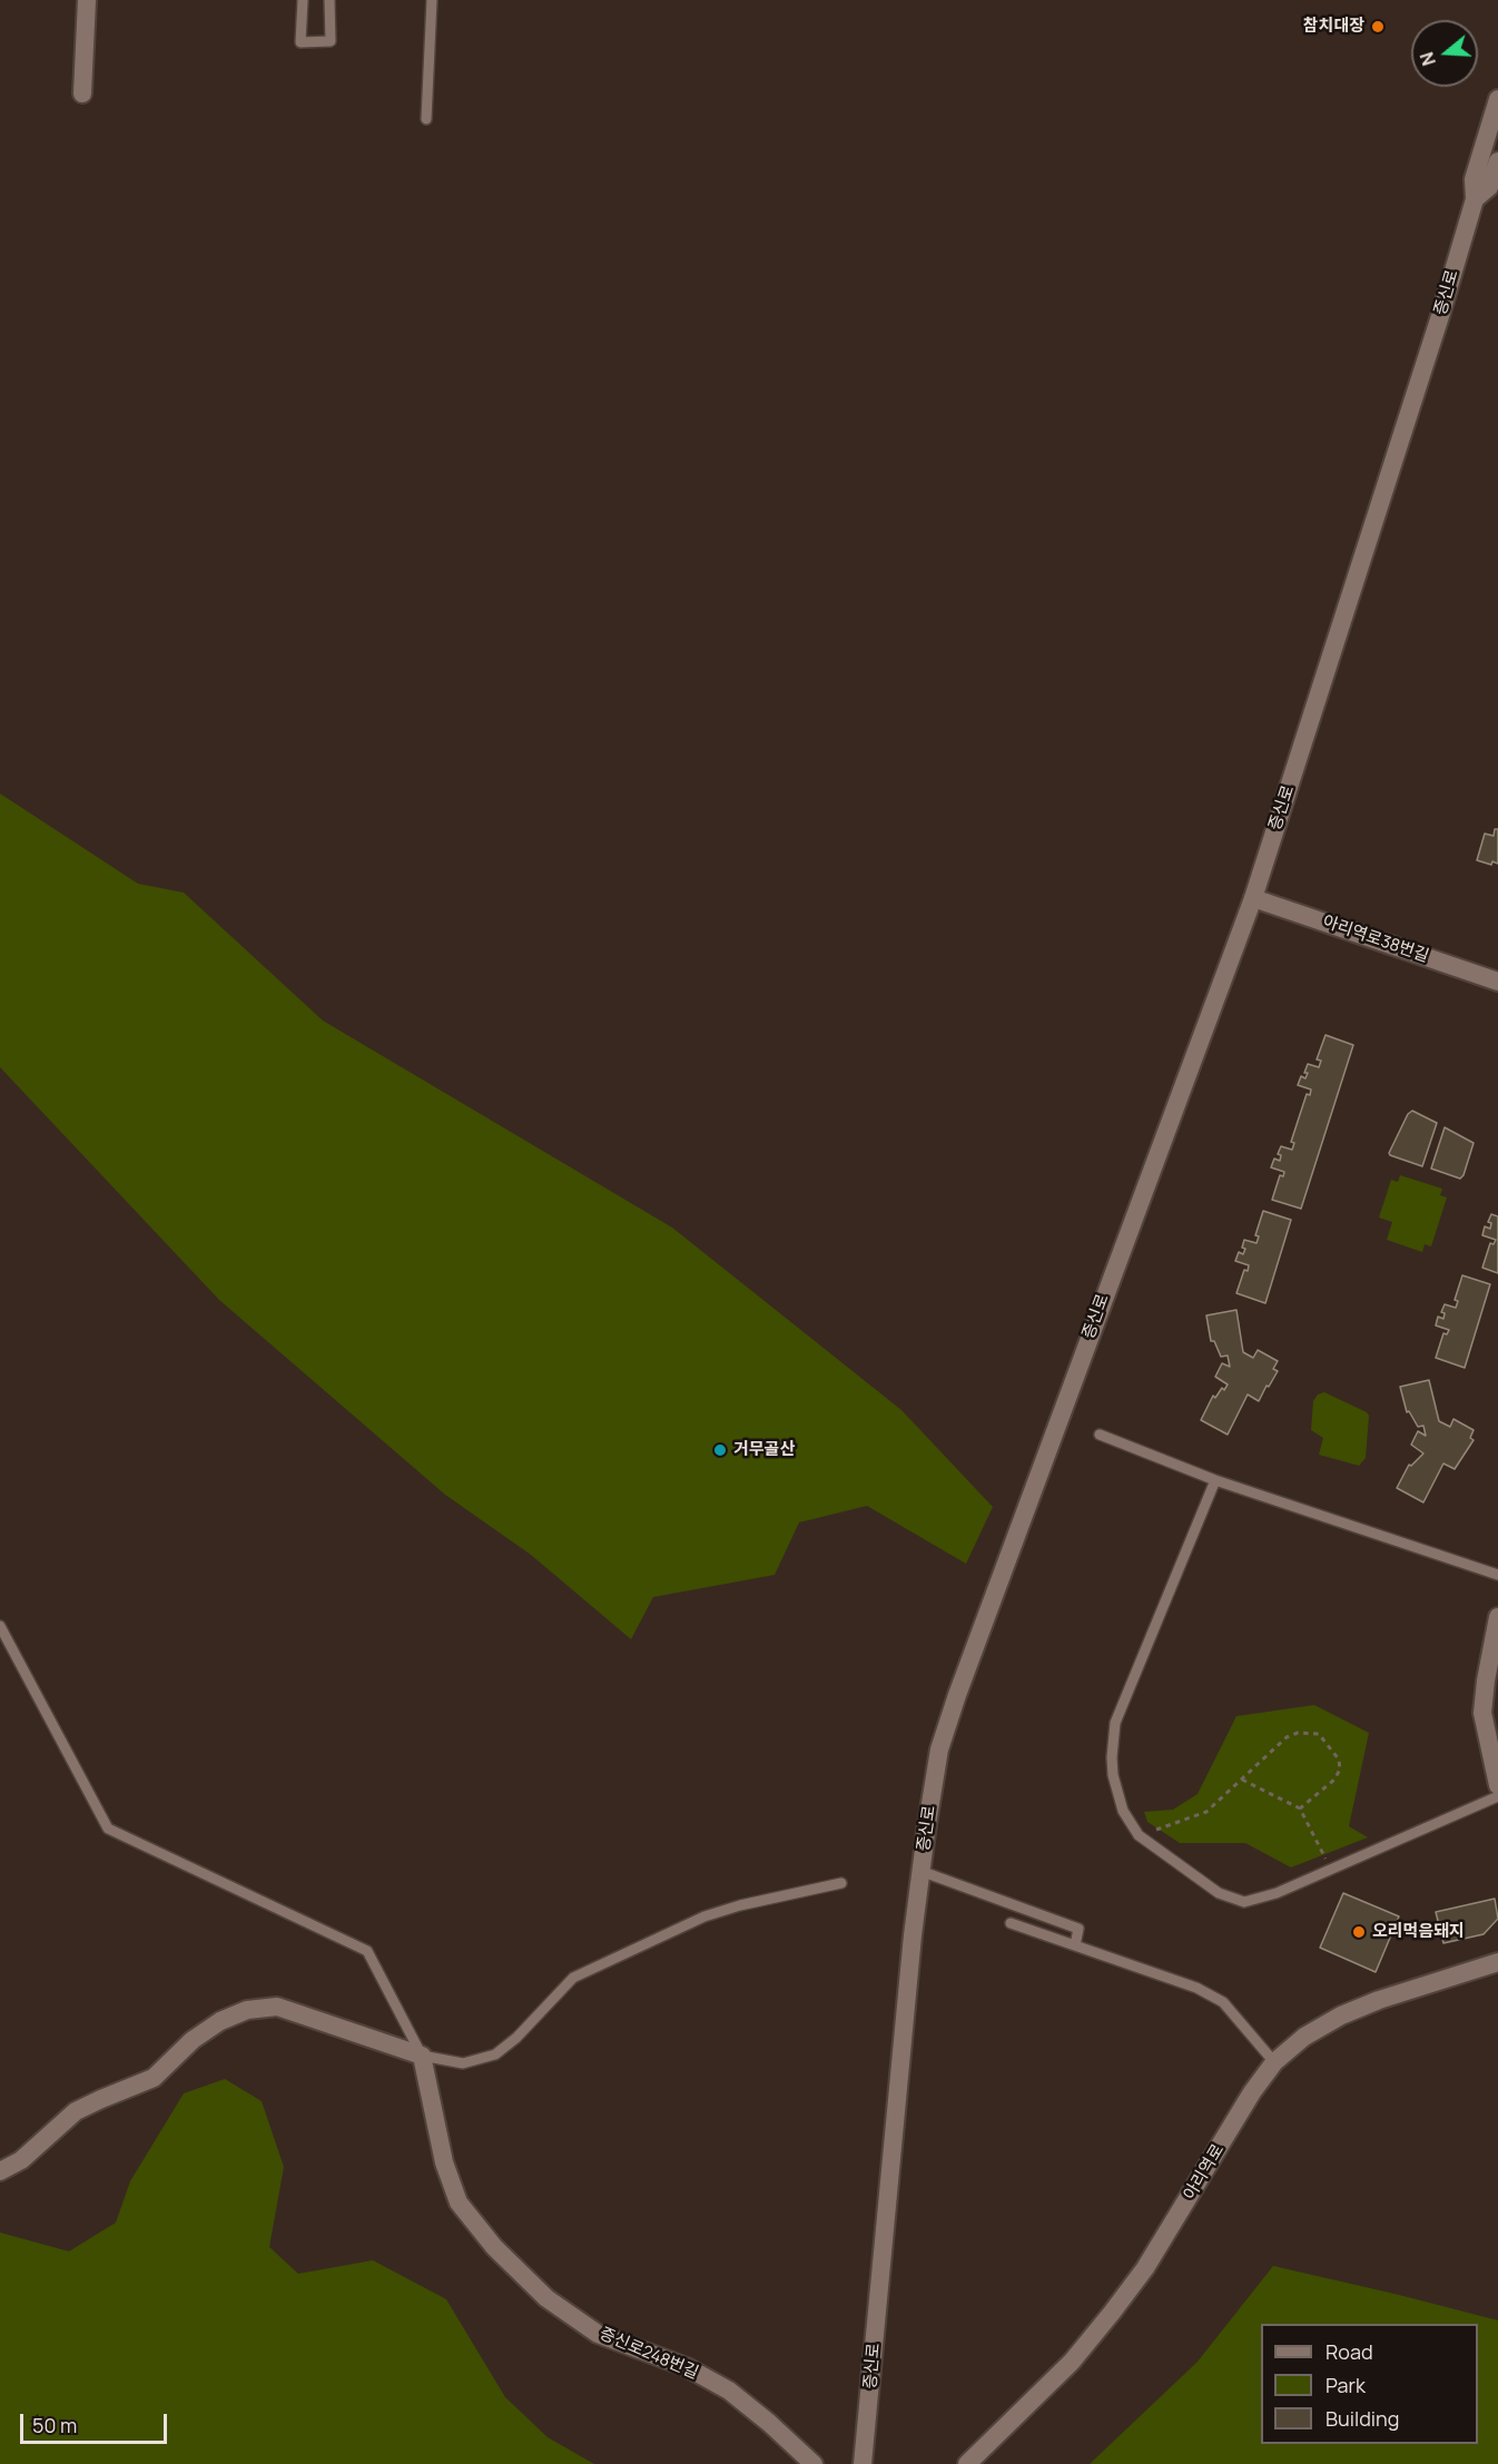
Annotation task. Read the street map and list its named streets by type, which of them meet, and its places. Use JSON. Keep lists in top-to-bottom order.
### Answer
{
  "streets": {
    "street": [
      "증신로",
      "아리역로38번길",
      "아리역로",
      "증신로248번길"
    ]
  },
  "crossings": [
    ["증신로", "아리역로38번길"]
  ],
  "places": ["참치대장", "거무골산", "오리먹음돼지"],
  "legend": ["Road", "Park", "Building"],
  "scale_bar": "50 m",
  "north": "left"
}
